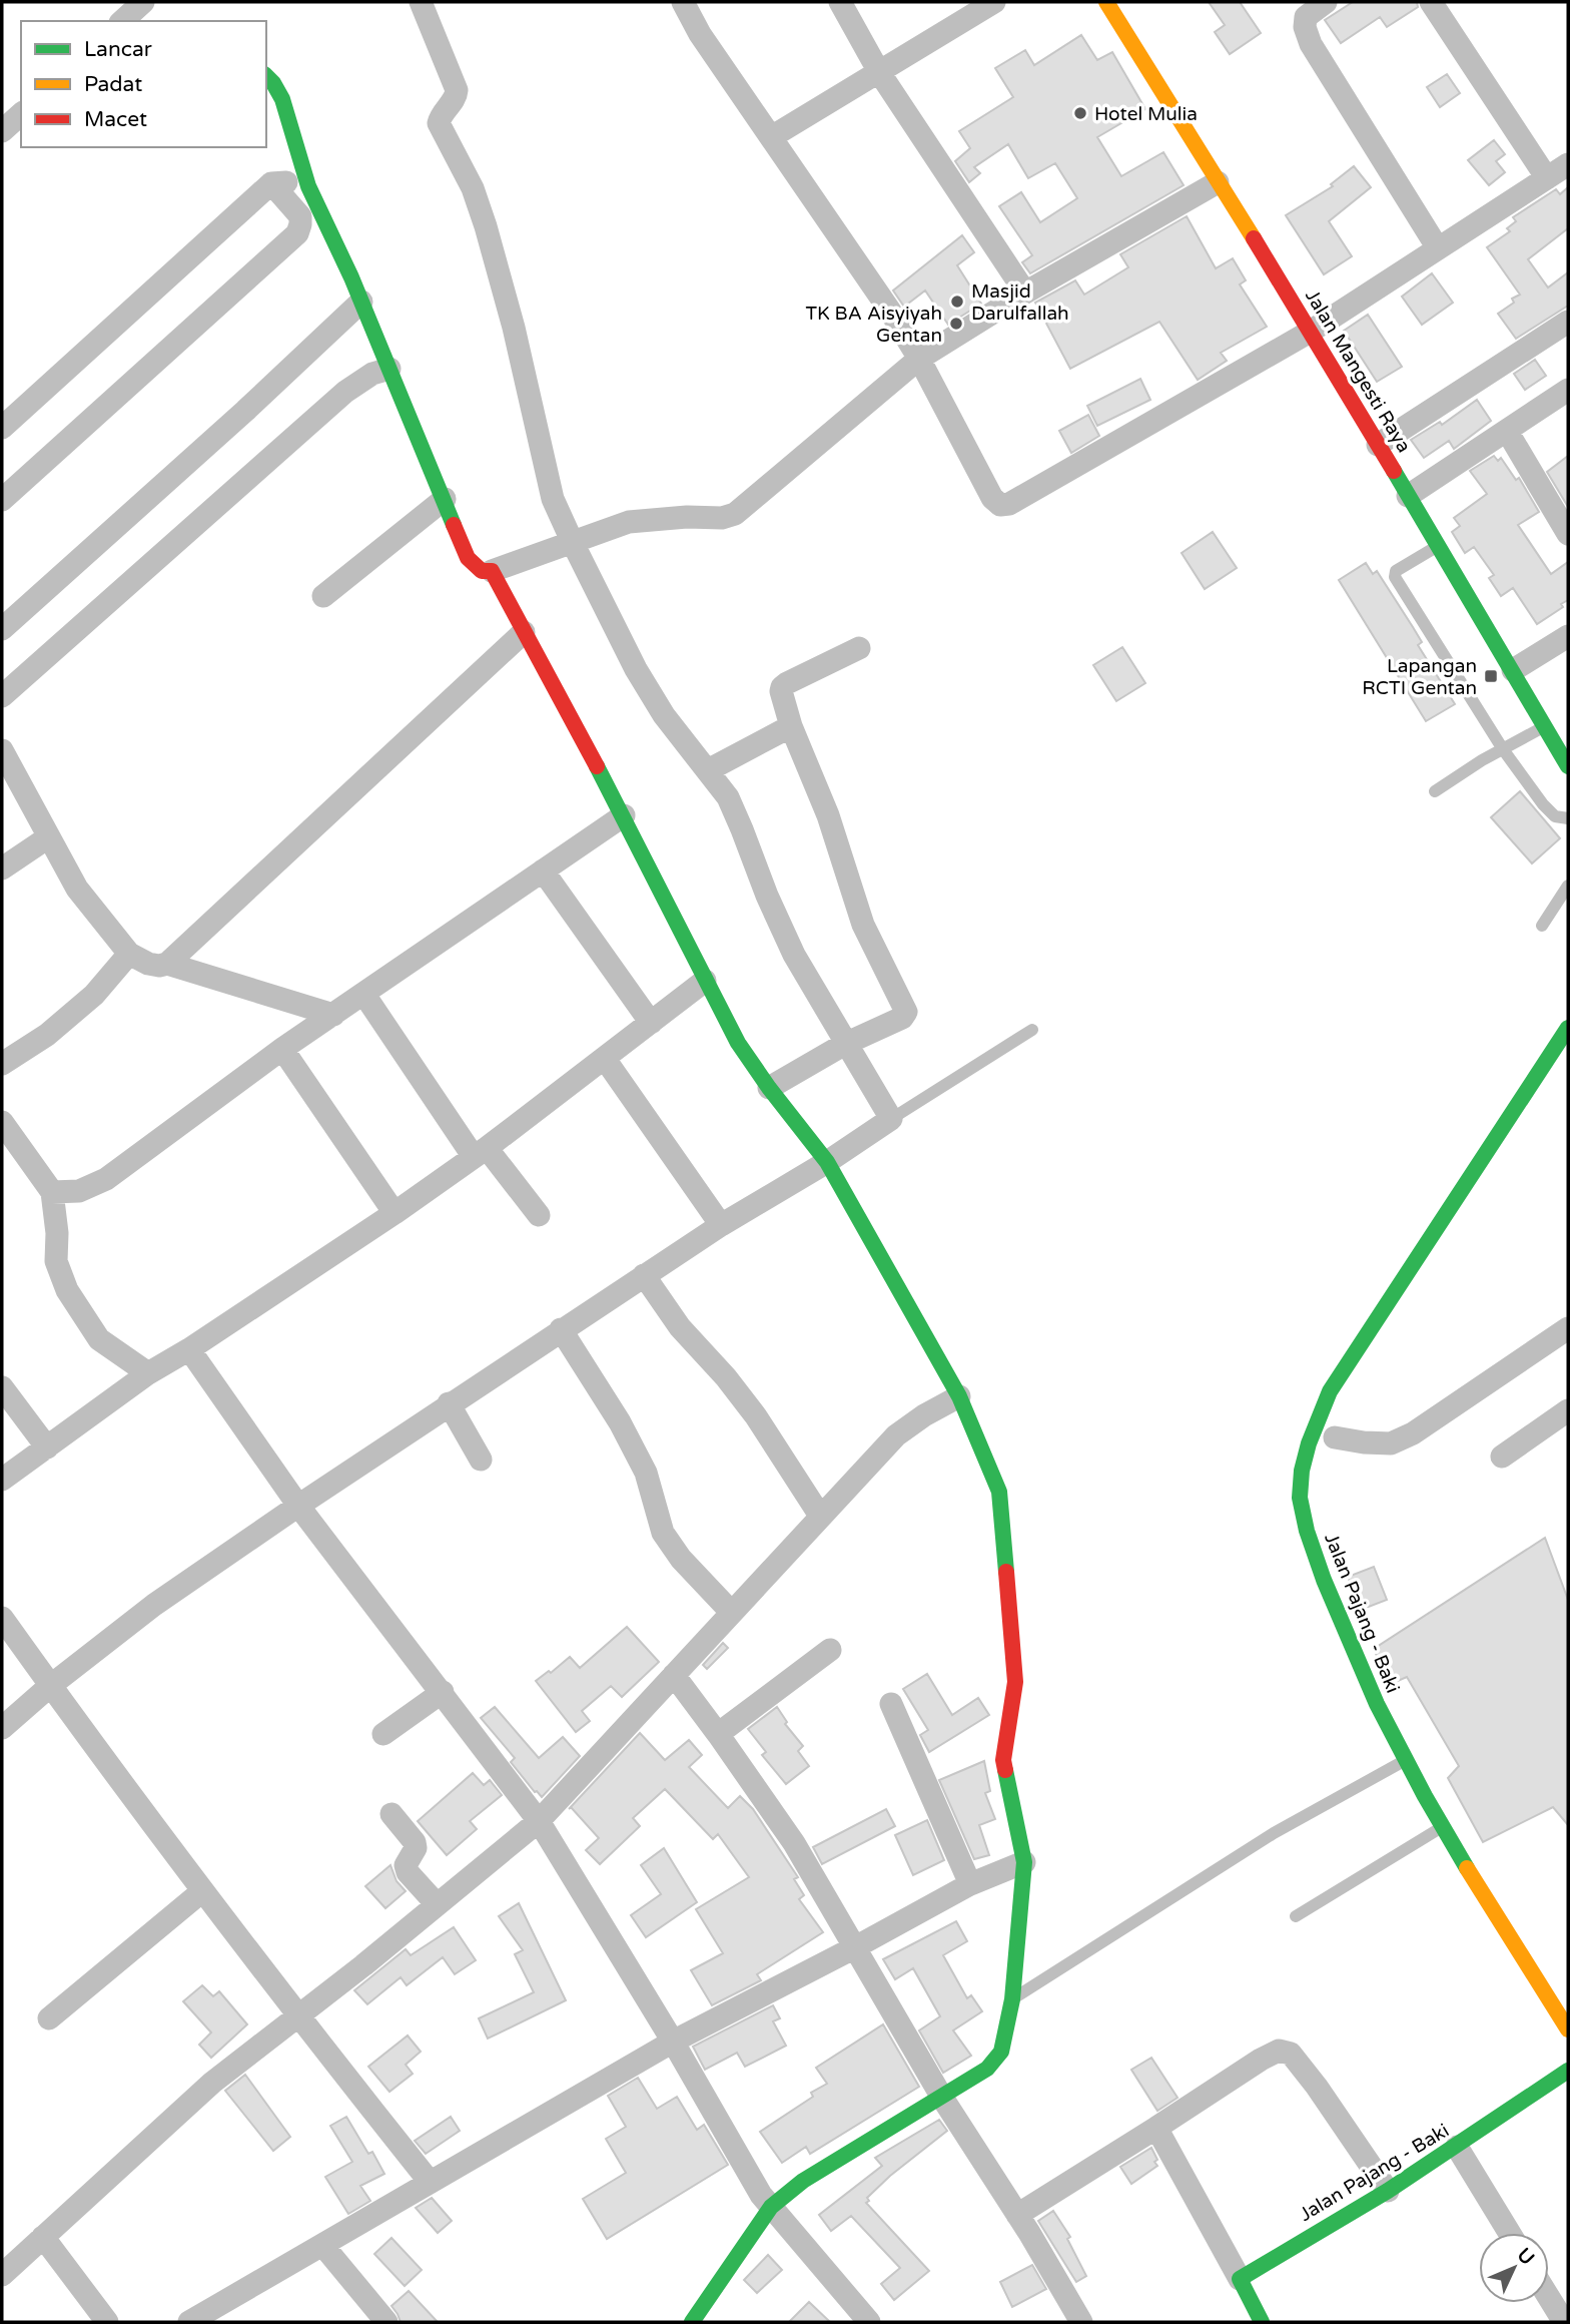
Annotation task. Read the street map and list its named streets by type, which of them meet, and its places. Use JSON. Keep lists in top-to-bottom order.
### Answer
{
  "streets": {
    "street": ["Jalan Mangesti Raya", "Jalan Pajang - Baki"]
  },
  "places": {
    "other": ["Hotel Mulia", "Masjid Darulfallah", "TK BA Aisyiyah Gentan"],
    "transit": ["Lapangan RCTI Gentan"]
  },
  "legend": ["Lancar", "Padat", "Macet"],
  "north": "top right"
}
